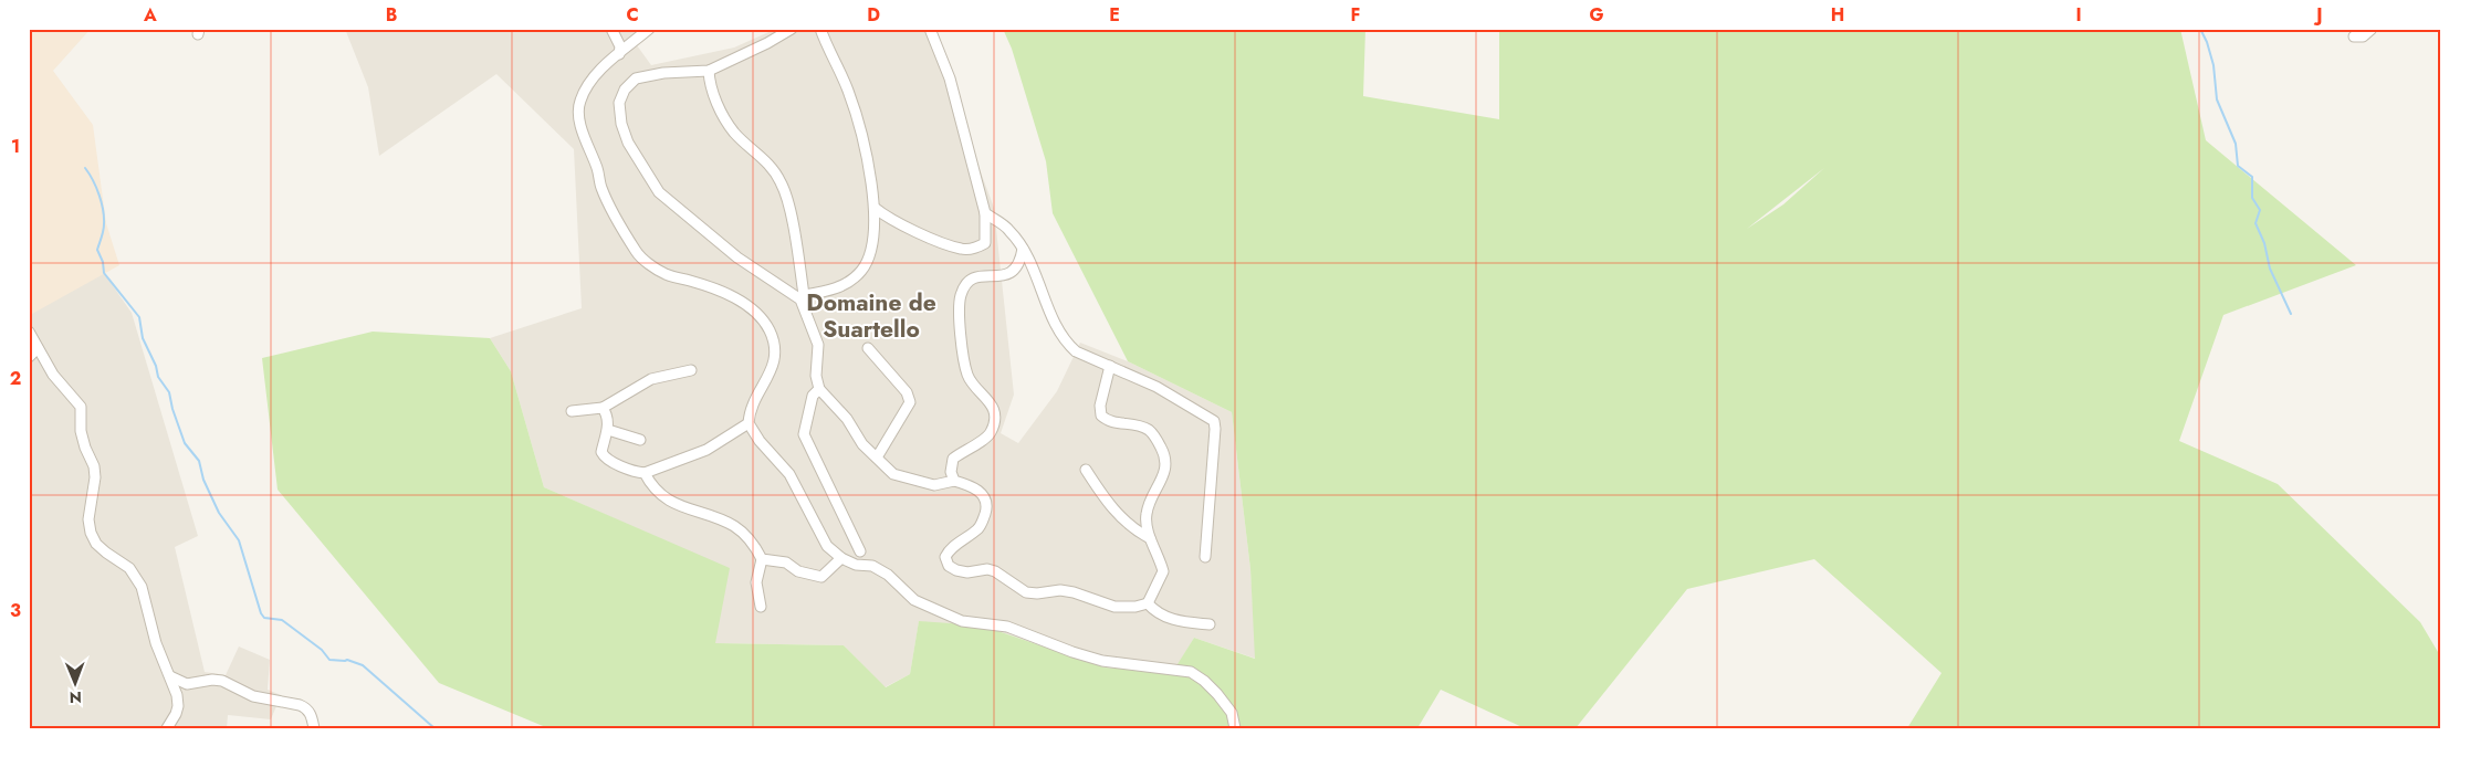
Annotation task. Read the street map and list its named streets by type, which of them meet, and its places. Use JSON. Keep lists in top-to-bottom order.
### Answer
{
  "districts": ["Domaine de Suartello"],
  "north": "bottom",
  "grid": {
    "columns": [
      "A",
      "B",
      "C",
      "D",
      "E",
      "F",
      "G",
      "H",
      "I",
      "J"
    ],
    "rows": ["1", "2", "3"]
  }
}
